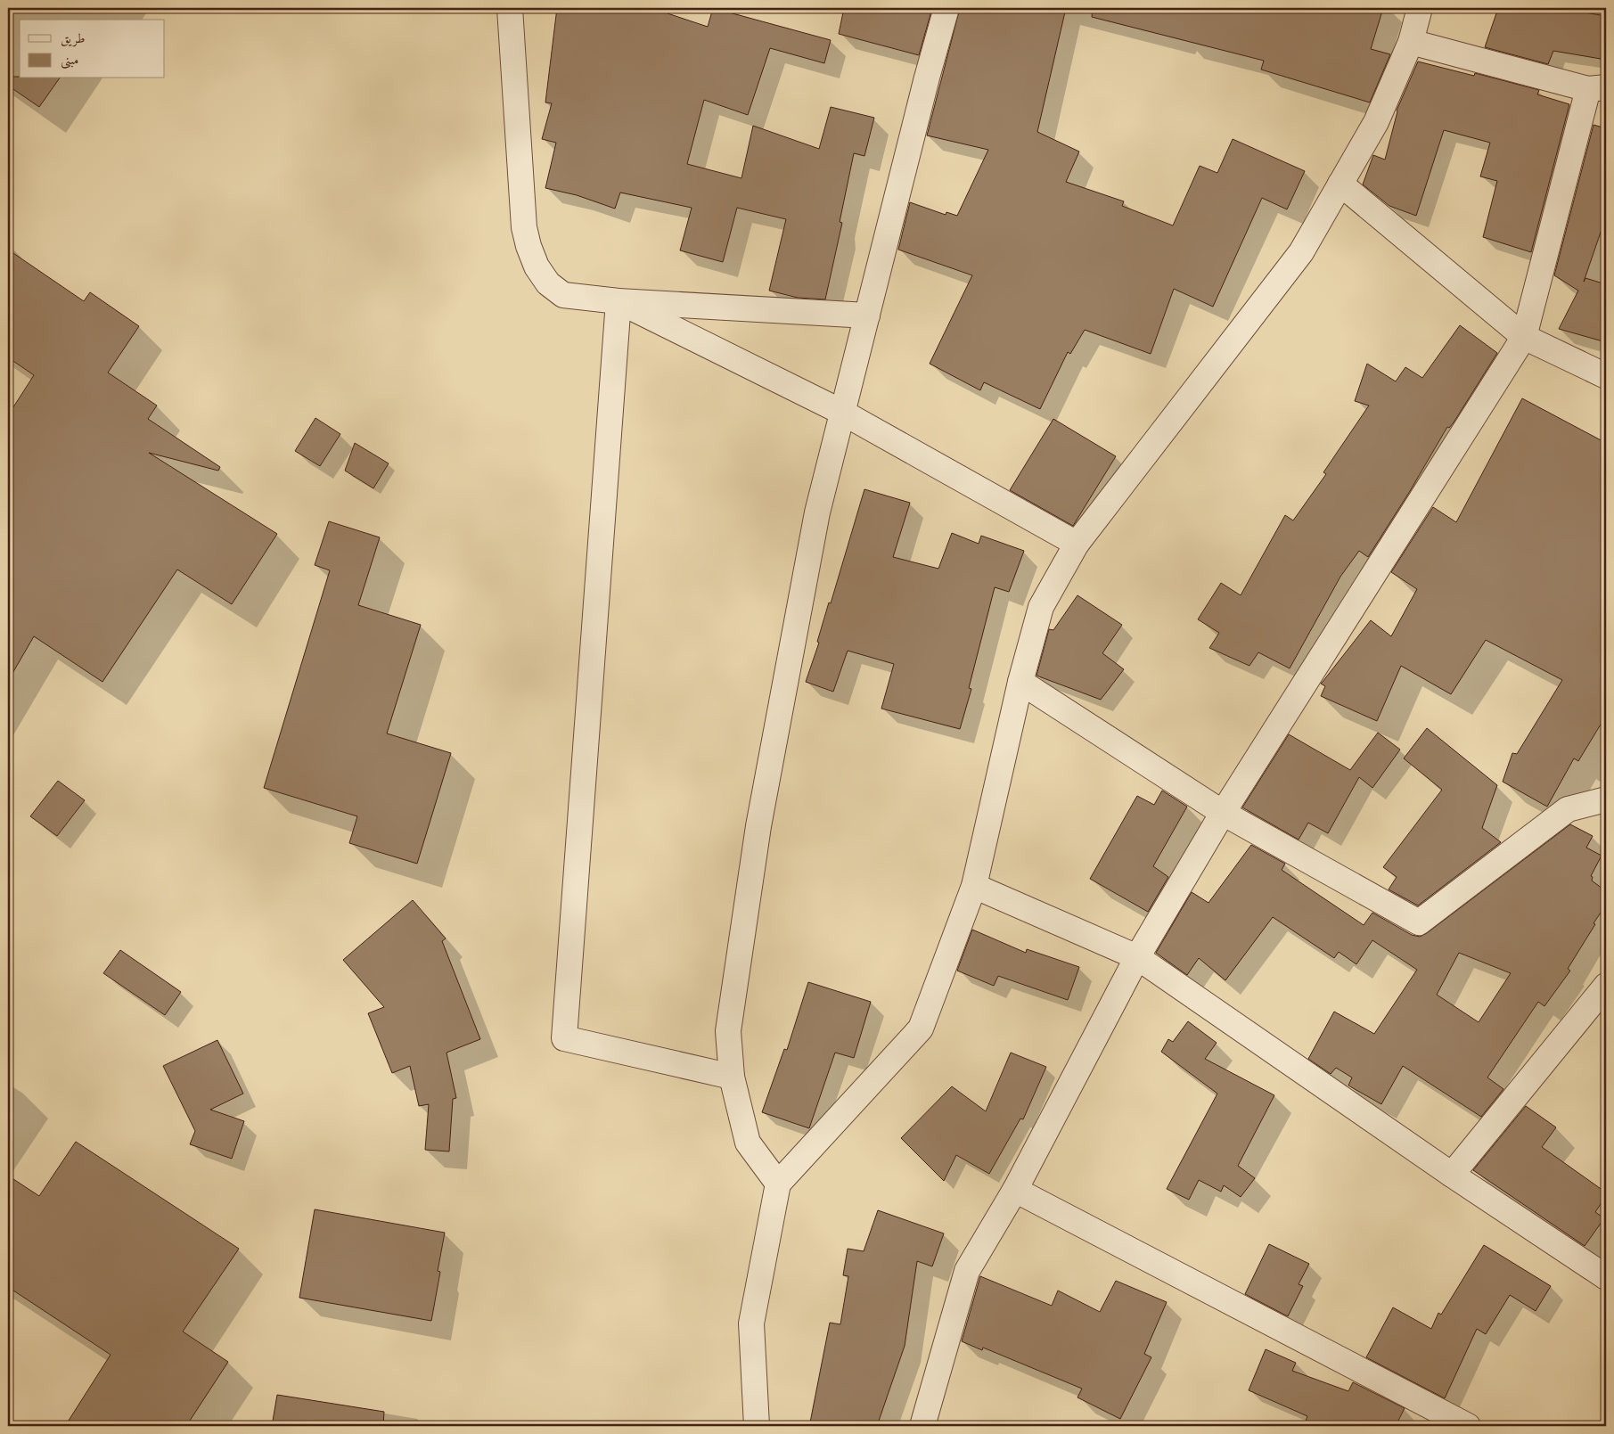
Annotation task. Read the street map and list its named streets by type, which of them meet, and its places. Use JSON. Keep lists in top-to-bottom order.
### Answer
{
  "legend": ["طريق", "مبنى"]
}
